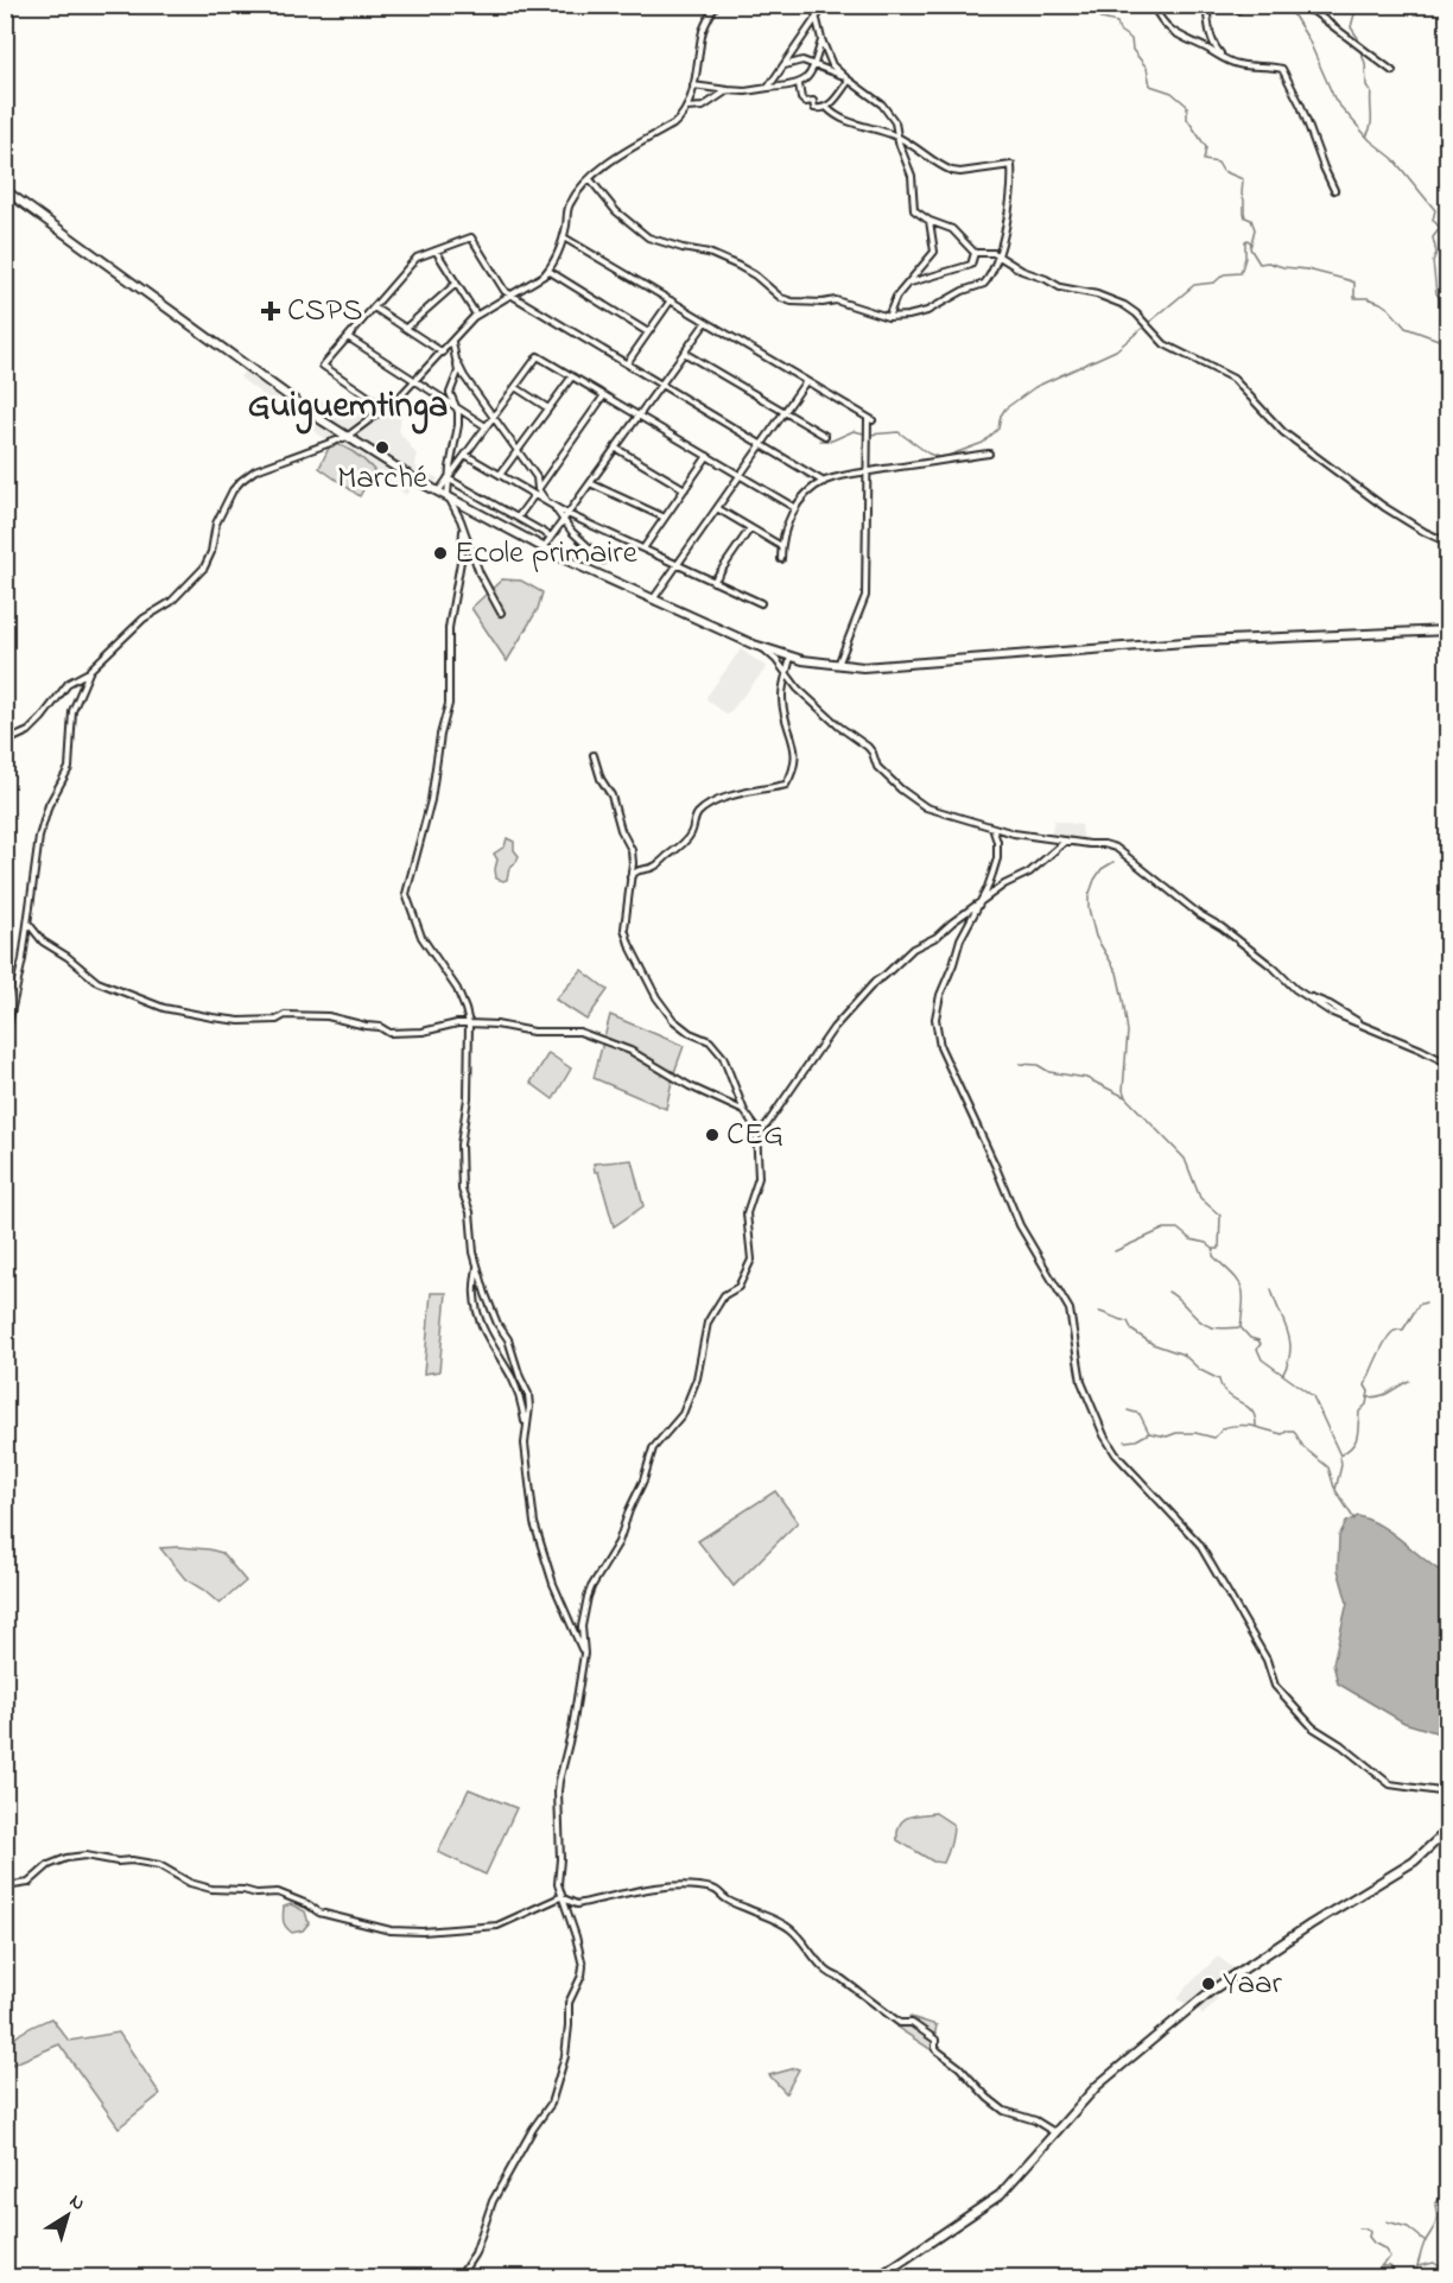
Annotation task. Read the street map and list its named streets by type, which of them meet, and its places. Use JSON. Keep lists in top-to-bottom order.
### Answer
{
  "districts": ["Guiguemtinga"],
  "places": {
    "health": ["CSPS"],
    "other": [
      "Marché",
      "Ecole primaire",
      "CEG",
      "Yaar"
    ]
  },
  "north": "top right"
}
